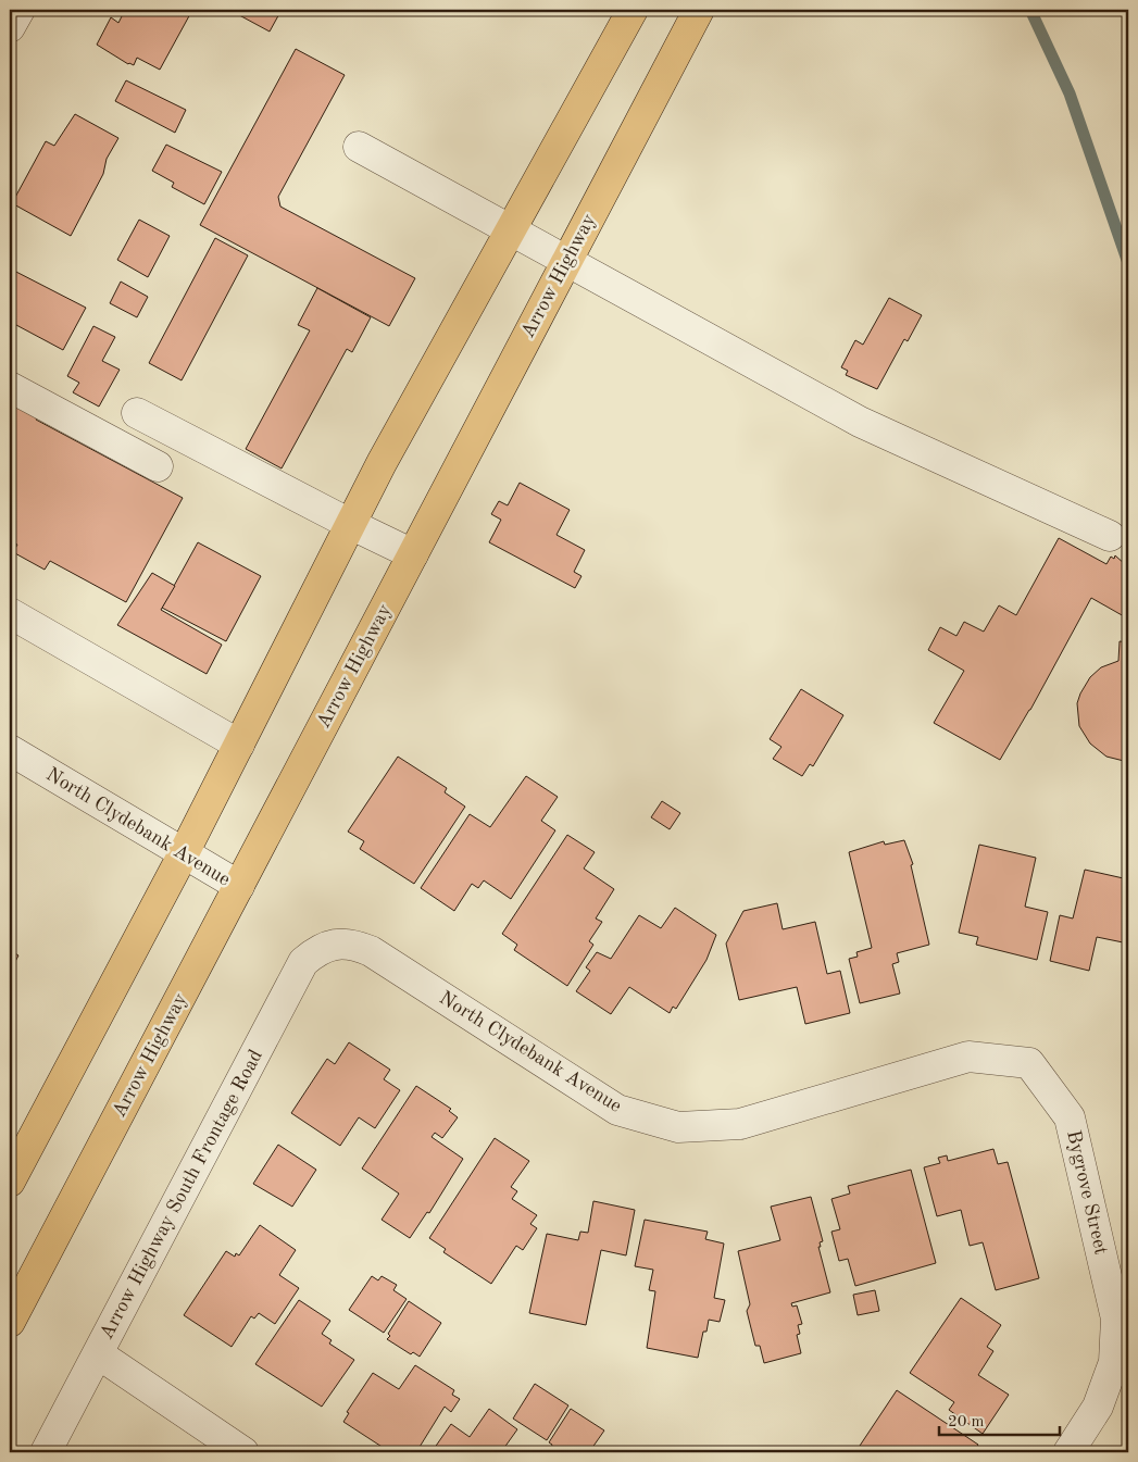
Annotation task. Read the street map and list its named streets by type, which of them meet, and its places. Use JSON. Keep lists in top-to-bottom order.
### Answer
{
  "streets": {
    "main road": ["Arrow Highway"],
    "street": ["North Clydebank Avenue", "Bygrove Street", "Arrow Highway South Frontage Road"]
  },
  "crossings": [
    ["Arrow Highway", "North Clydebank Avenue"],
    ["North Clydebank Avenue", "Bygrove Street"],
    ["North Clydebank Avenue", "Arrow Highway South Frontage Road"]
  ],
  "scale_bar": "20 m"
}
